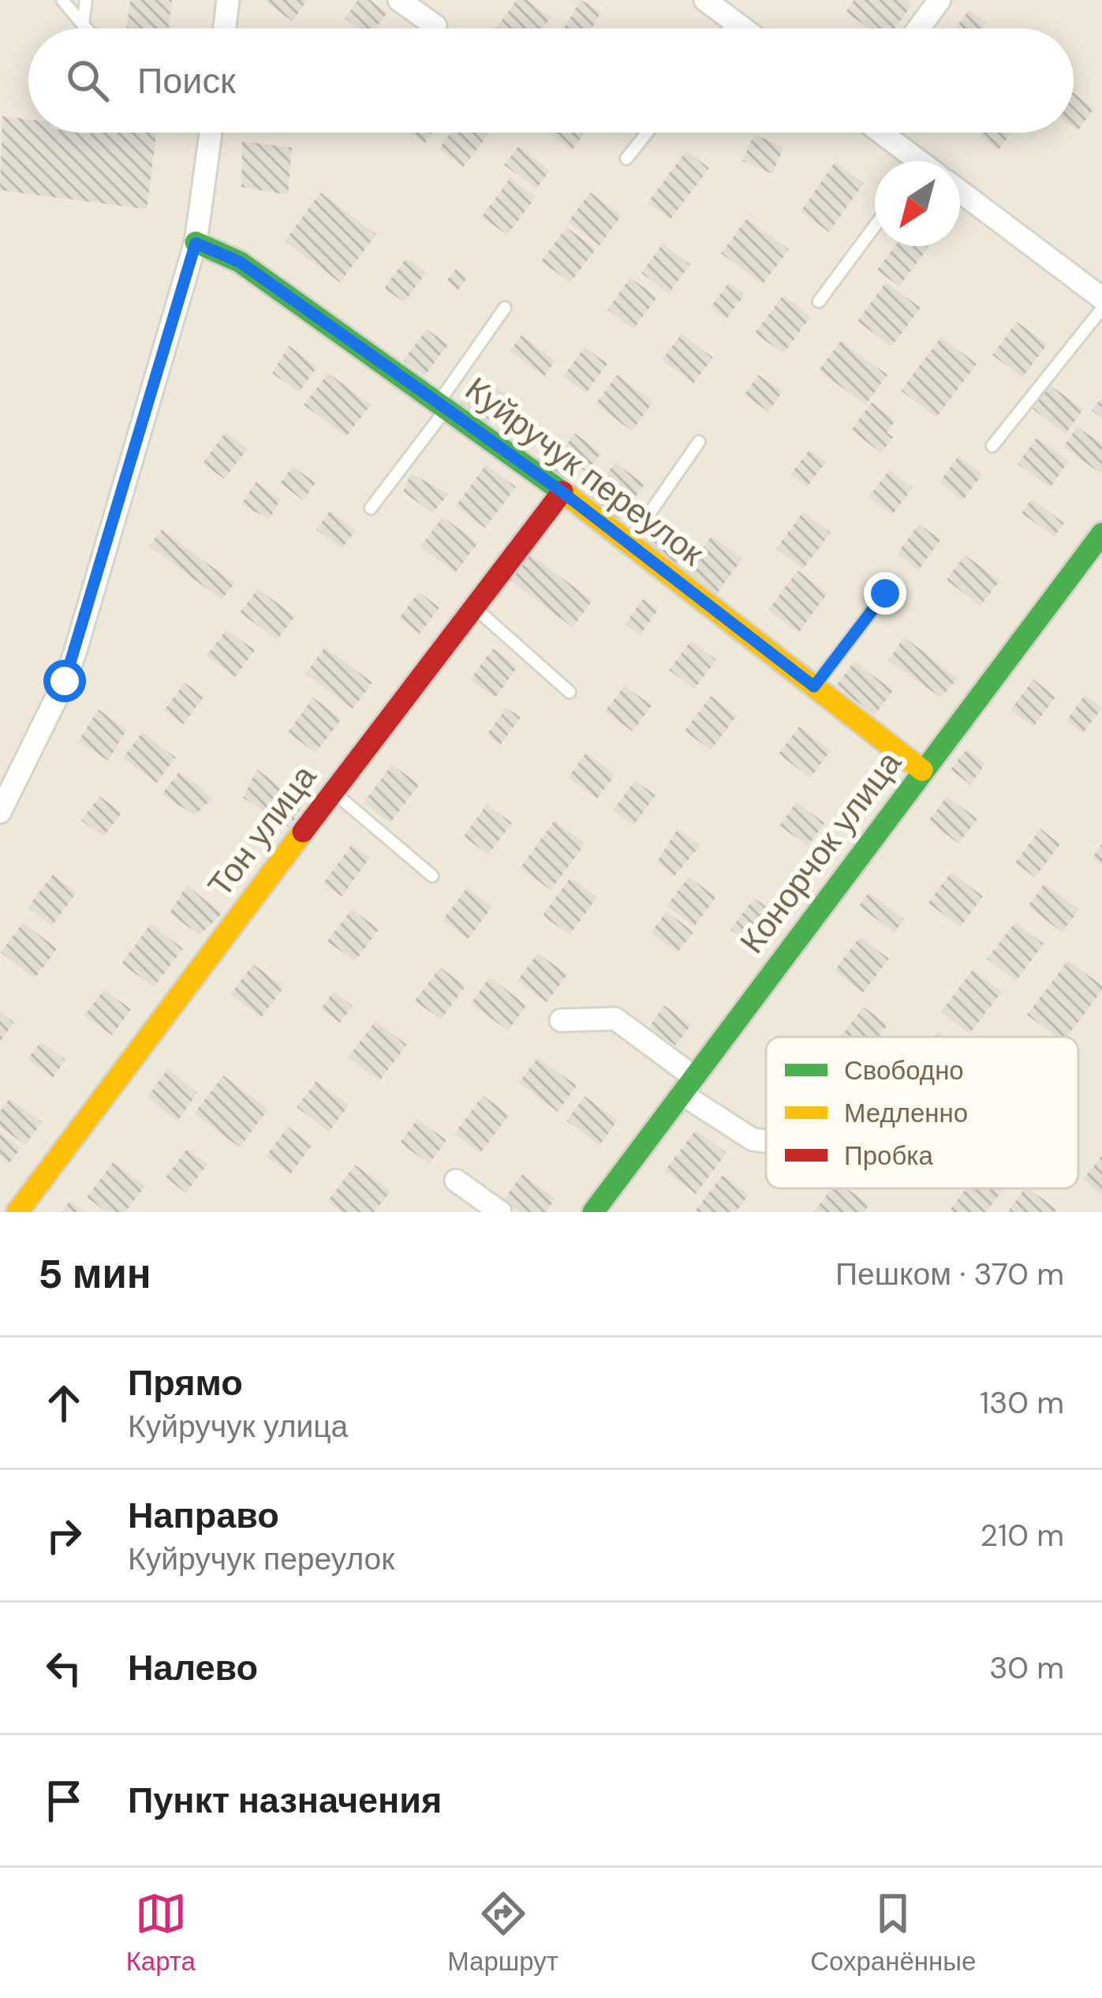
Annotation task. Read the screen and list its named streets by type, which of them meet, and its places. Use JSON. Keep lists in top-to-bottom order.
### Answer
{
  "streets": {
    "street": ["Куйручук переулок", "Тон улица", "Конорчок улица"]
  },
  "crossings": [
    ["Куйручук переулок", "Тон улица"],
    ["Куйручук переулок", "Конорчок улица"]
  ],
  "legend": ["Свободно", "Медленно", "Пробка"],
  "north": "bottom left",
  "page": {
    "search": "Поиск",
    "heading": ["5 мин", "Пешком · 370 m"],
    "list": [
      ["Прямо", "Куйручук улица", "130 m"],
      ["Направо", "Куйручук переулок", "210 m"],
      ["Налево", "30 m"],
      "Пункт назначения"
    ],
    "nav": ["Карта", "Маршрут", "Сохранённые"]
  }
}
